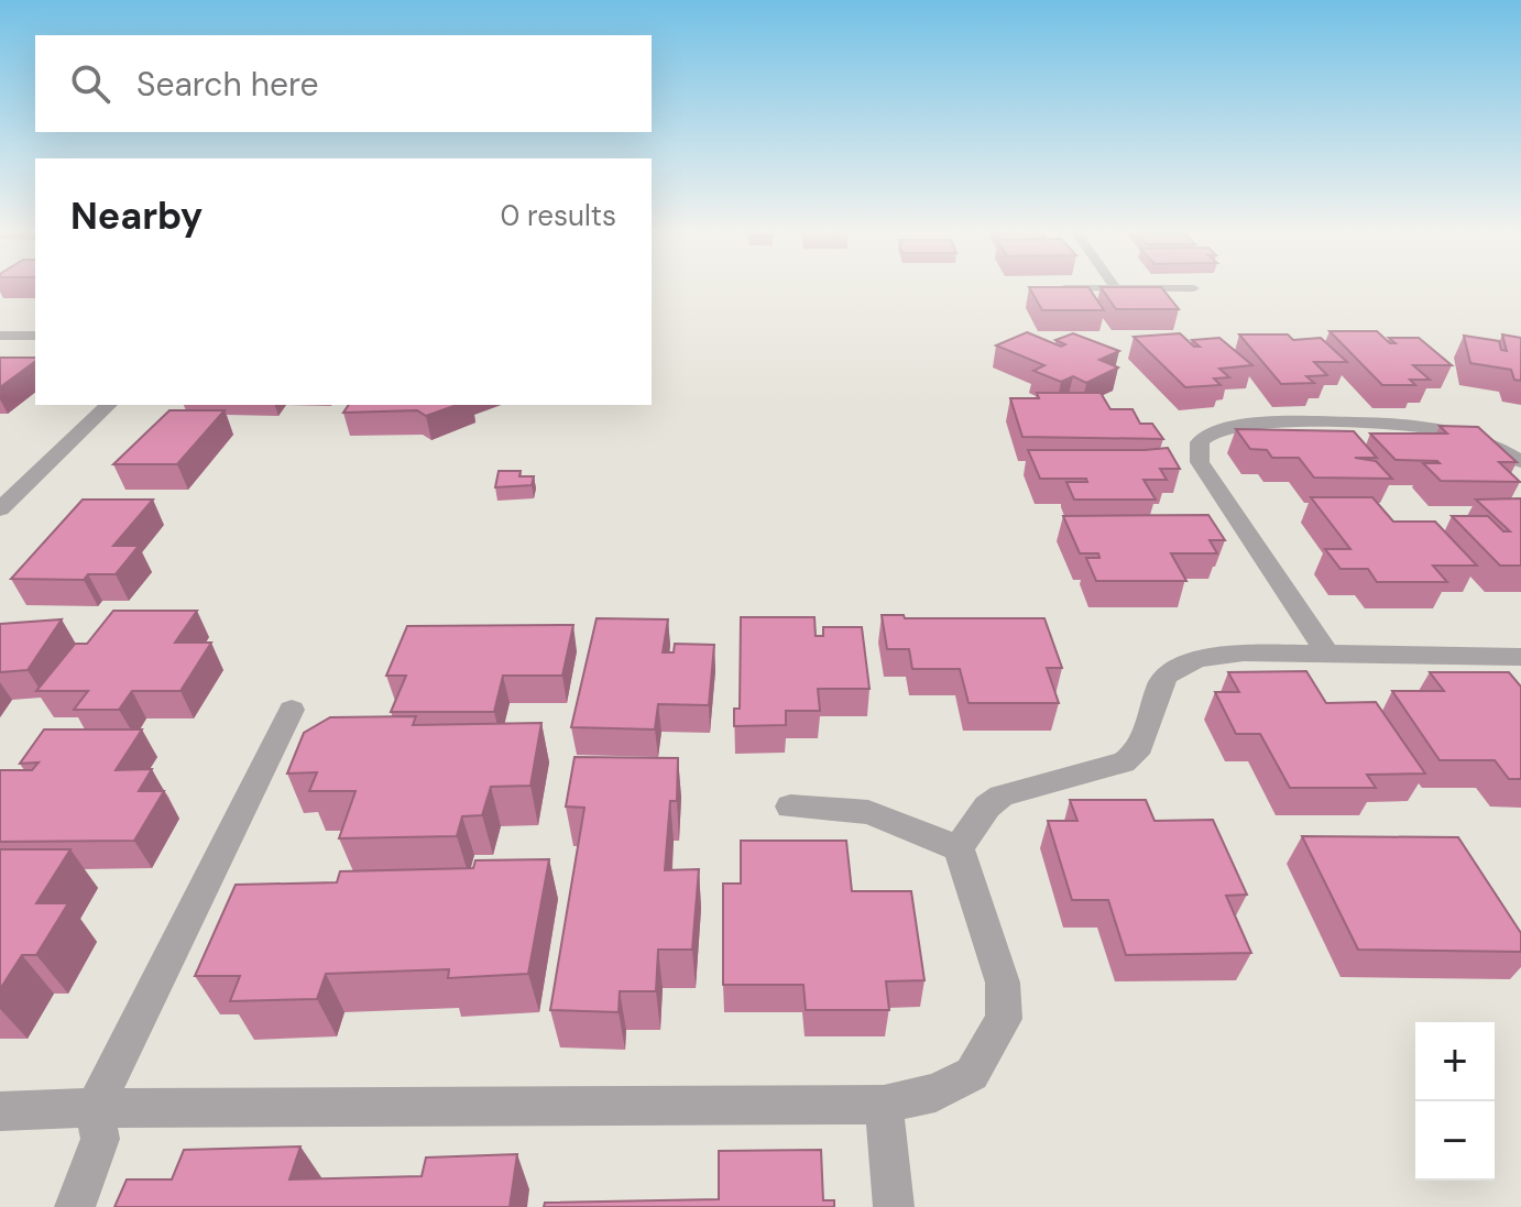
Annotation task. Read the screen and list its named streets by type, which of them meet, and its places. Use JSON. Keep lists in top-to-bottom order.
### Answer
{
  "page": {
    "search": "Search here",
    "heading": ["Nearby", "0 results"],
    "map_buttons": ["+", "−"]
  }
}
